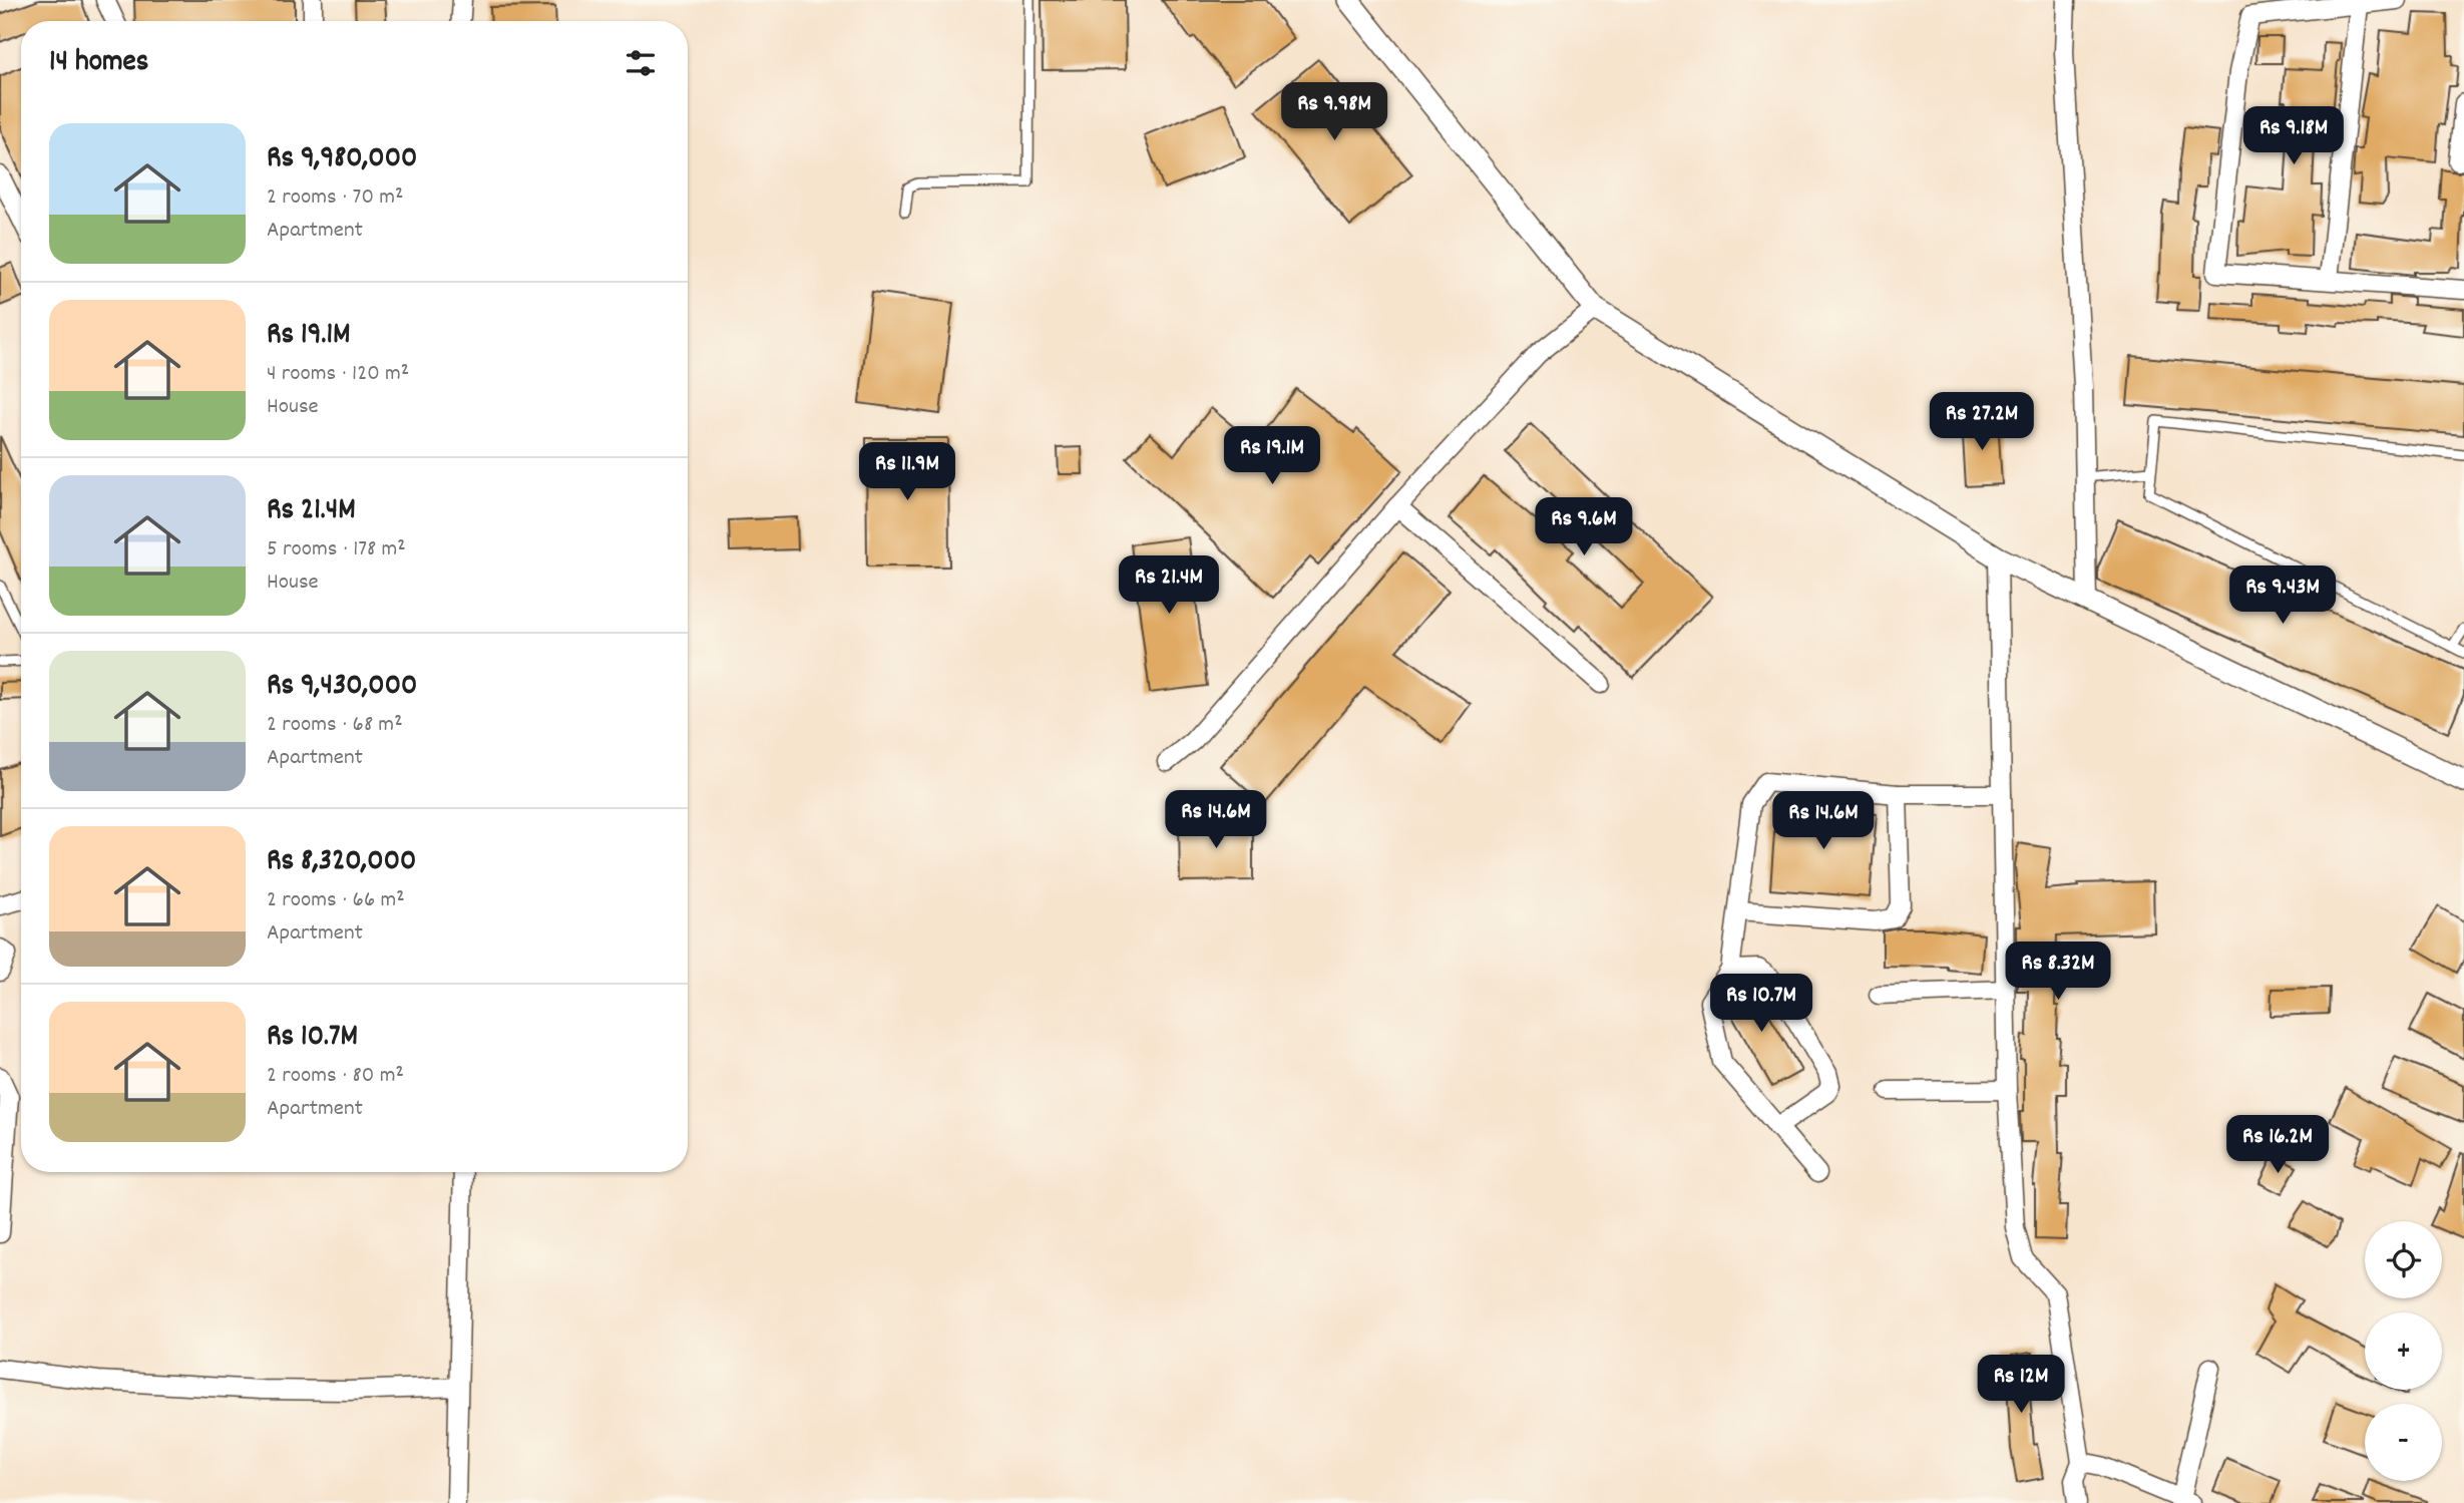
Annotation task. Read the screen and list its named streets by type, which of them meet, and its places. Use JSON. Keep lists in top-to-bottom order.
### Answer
{
  "page": {
    "heading": "14 homes",
    "price": [
      "Rs 9.98M",
      "Rs 9.18M",
      "Rs 27.2M",
      "Rs 19.1M",
      "Rs 11.9M",
      "Rs 9.6M",
      "Rs 21.4M",
      "Rs 9.43M",
      "Rs 14.6M",
      "Rs 14.6M",
      "Rs 8.32M",
      "Rs 10.7M",
      "Rs 16.2M",
      "Rs 12M"
    ],
    "list": [
      {
        "name": "Rs 9,980,000",
        "note": "2 rooms · 70 m² · Apartment"
      },
      {
        "name": "Rs 19.1M",
        "note": "4 rooms · 120 m² · House"
      },
      {
        "name": "Rs 21.4M",
        "note": "5 rooms · 178 m² · House"
      },
      {
        "name": "Rs 9,430,000",
        "note": "2 rooms · 68 m² · Apartment"
      },
      {
        "name": "Rs 8,320,000",
        "note": "2 rooms · 66 m² · Apartment"
      },
      {
        "name": "Rs 10.7M",
        "note": "2 rooms · 80 m² · Apartment"
      }
    ],
    "map_buttons": ["+", "−"]
  }
}
